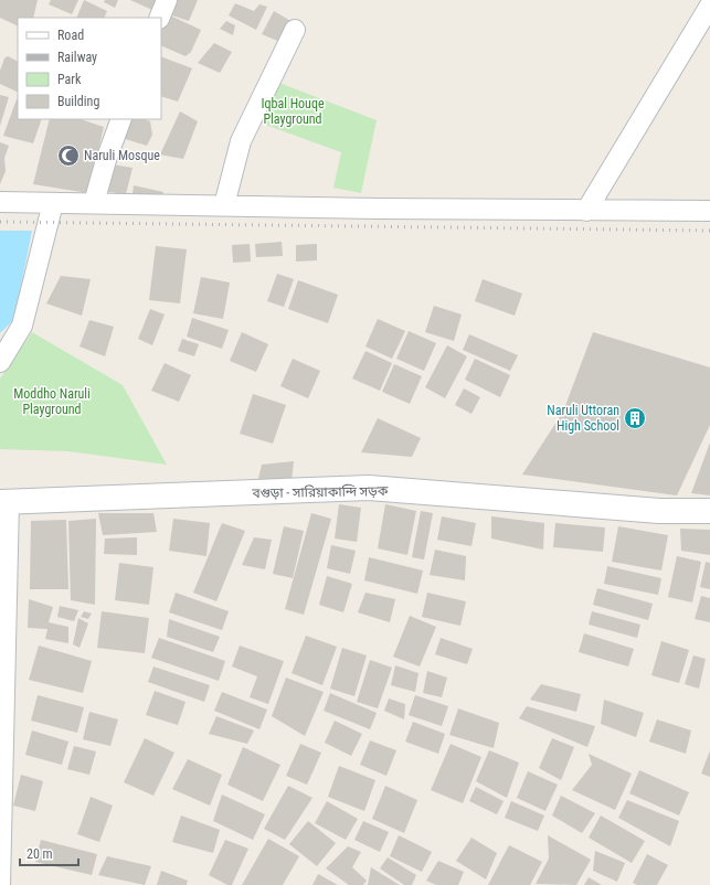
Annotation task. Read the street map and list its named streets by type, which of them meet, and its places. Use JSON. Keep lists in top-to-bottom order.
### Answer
{
  "streets": {
    "main road": ["বগুড়া - সারিয়াকান্দি সড়ক"]
  },
  "parks": ["Iqbal Houqe Playground", "Moddho Naruli Playground"],
  "places": {
    "mosque": ["Naruli Mosque"],
    "building": ["Naruli Uttoran High School"]
  },
  "legend": [
    "Road",
    "Railway",
    "Park",
    "Building"
  ],
  "scale_bar": "20 m"
}
